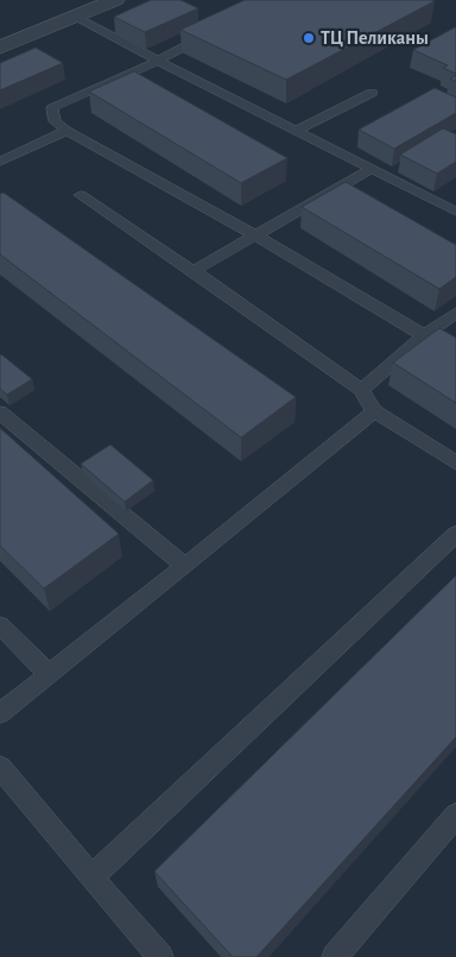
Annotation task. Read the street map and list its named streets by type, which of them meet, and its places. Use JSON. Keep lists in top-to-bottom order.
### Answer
{
  "places": ["ТЦ Пеликаны"]
}
